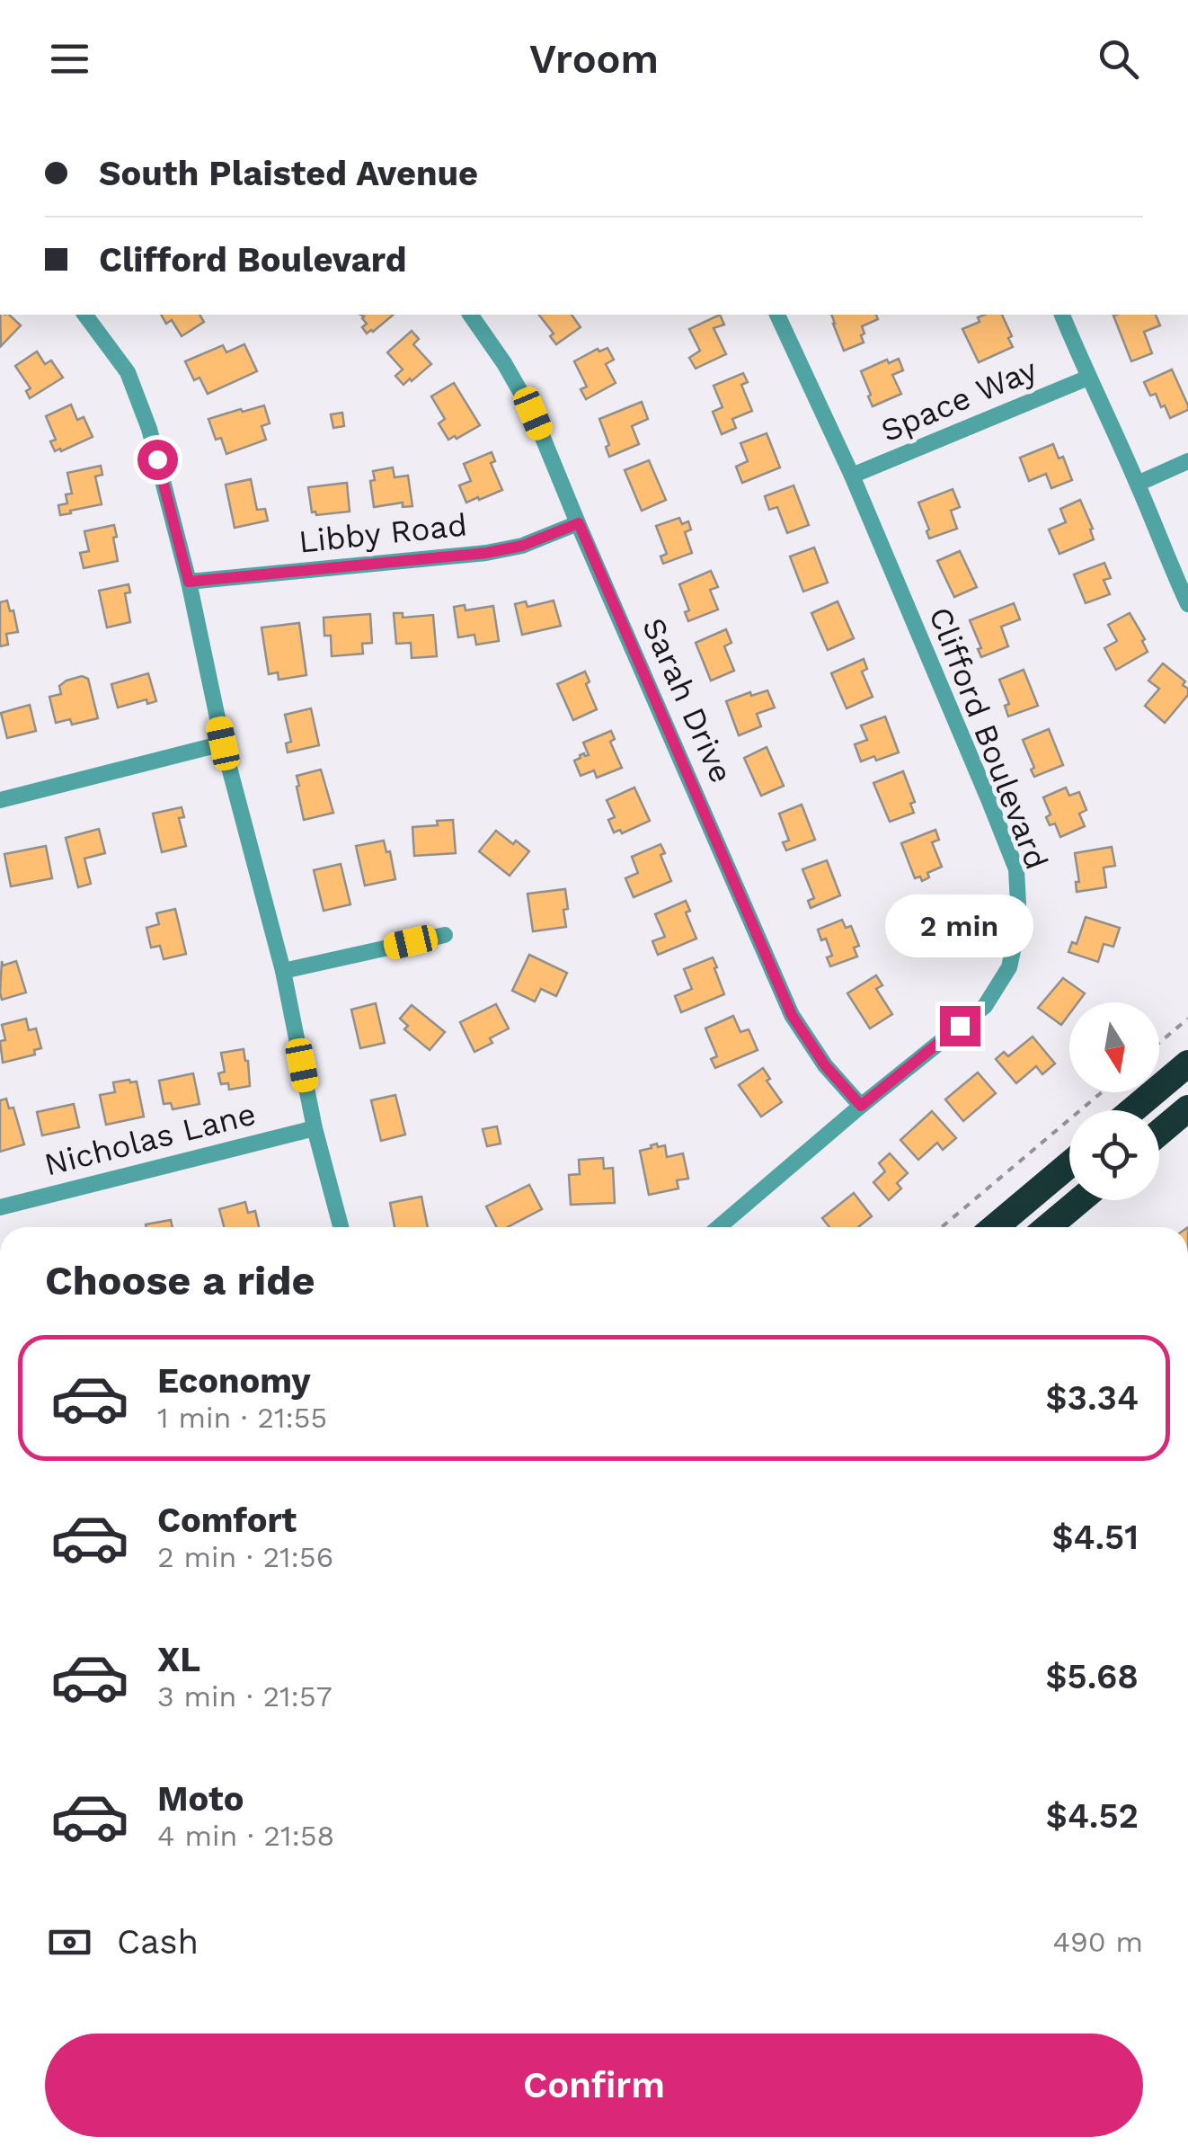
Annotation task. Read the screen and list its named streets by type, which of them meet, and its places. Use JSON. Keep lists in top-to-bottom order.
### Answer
{
  "streets": {
    "street": [
      "Space Way",
      "Libby Road",
      "Sarah Drive",
      "Clifford Boulevard",
      "Nicholas Lane"
    ]
  },
  "crossings": [
    ["Space Way", "Clifford Boulevard"],
    ["Libby Road", "Sarah Drive"],
    ["Sarah Drive", "Clifford Boulevard"]
  ],
  "north": "bottom",
  "page": {
    "header": "Vroom",
    "banner": ["South Plaisted Avenue", "Clifford Boulevard"],
    "bubble": "2 min",
    "heading": "Choose a ride",
    "list": [
      {
        "name": "Economy",
        "note": "1 min · 21:55",
        "value": "$3.34"
      },
      {
        "name": "Comfort",
        "note": "2 min · 21:56",
        "value": "$4.51"
      },
      {
        "name": "XL",
        "note": "3 min · 21:57",
        "value": "$5.68"
      },
      {
        "name": "Moto",
        "note": "4 min · 21:58",
        "value": "$4.52"
      }
    ],
    "pay": ["Cash", "490 m"],
    "buttons": "Confirm"
  }
}
